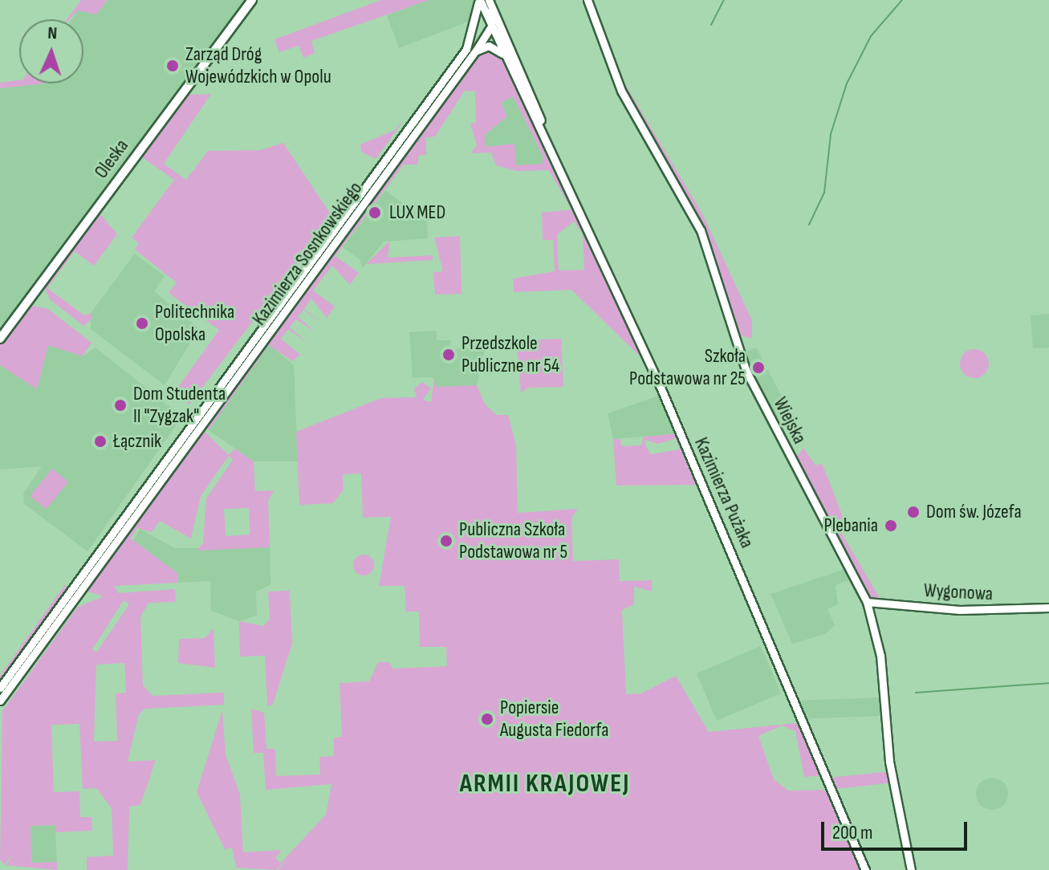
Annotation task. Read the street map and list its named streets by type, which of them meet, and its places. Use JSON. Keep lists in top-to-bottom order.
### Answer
{
  "streets": {
    "main road": ["Oleska"],
    "street": [
      "Kazimierza Sosnkowskiego",
      "Wiejska",
      "Kazimierza Pużaka",
      "Wygonowa"
    ]
  },
  "crossings": [
    ["Kazimierza Sosnkowskiego", "Kazimierza Pużaka"],
    ["Wiejska", "Wygonowa"]
  ],
  "districts": ["ARMII KRAJOWEJ"],
  "places": [
    "Zarząd Dróg Wojewódzkich w Opolu",
    "LUX MED",
    "Politechnika Opolska",
    "Przedszkole Publiczne nr 54",
    "Szkoła Podstawowa nr 25",
    "Dom Studenta II \"Zygzak\"",
    "Łącznik",
    "Dom św. Józefa",
    "Plebania",
    "Publiczna Szkoła Podstawowa nr 5",
    "Popiersie Augusta Fiedorfa"
  ],
  "scale_bar": "200 m",
  "north": "top"
}
